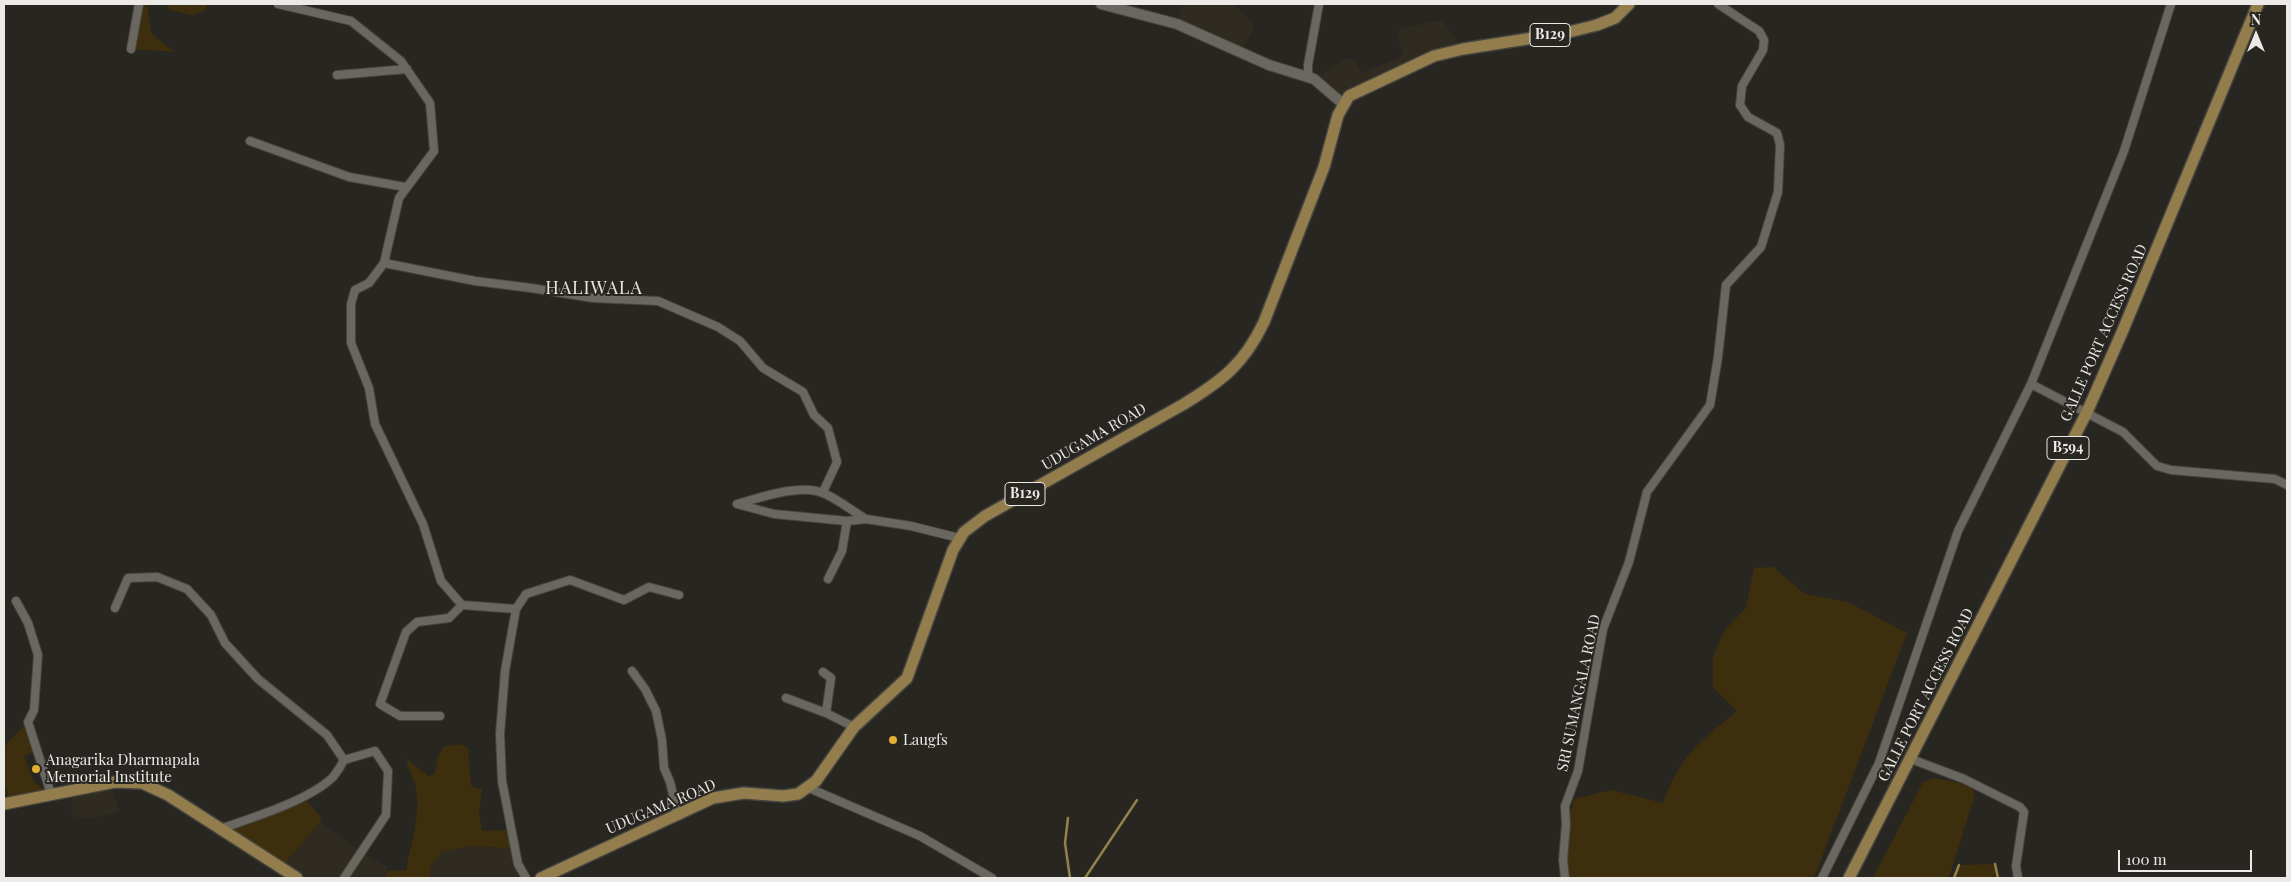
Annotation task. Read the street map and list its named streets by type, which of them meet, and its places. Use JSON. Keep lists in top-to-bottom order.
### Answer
{
  "streets": {
    "main road": [
      "B129",
      "GALLE PORT ACCESS ROAD",
      "UDUGAMA ROAD",
      "B594"
    ],
    "street": ["SRI SUMANGALA ROAD"]
  },
  "crossings": [
    ["B129", "UDUGAMA ROAD"]
  ],
  "districts": ["HALIWALA"],
  "places": ["Laugfs", "Anagarika Dharmapala Memorial Institute"],
  "scale_bar": "100 m",
  "north": "top"
}
